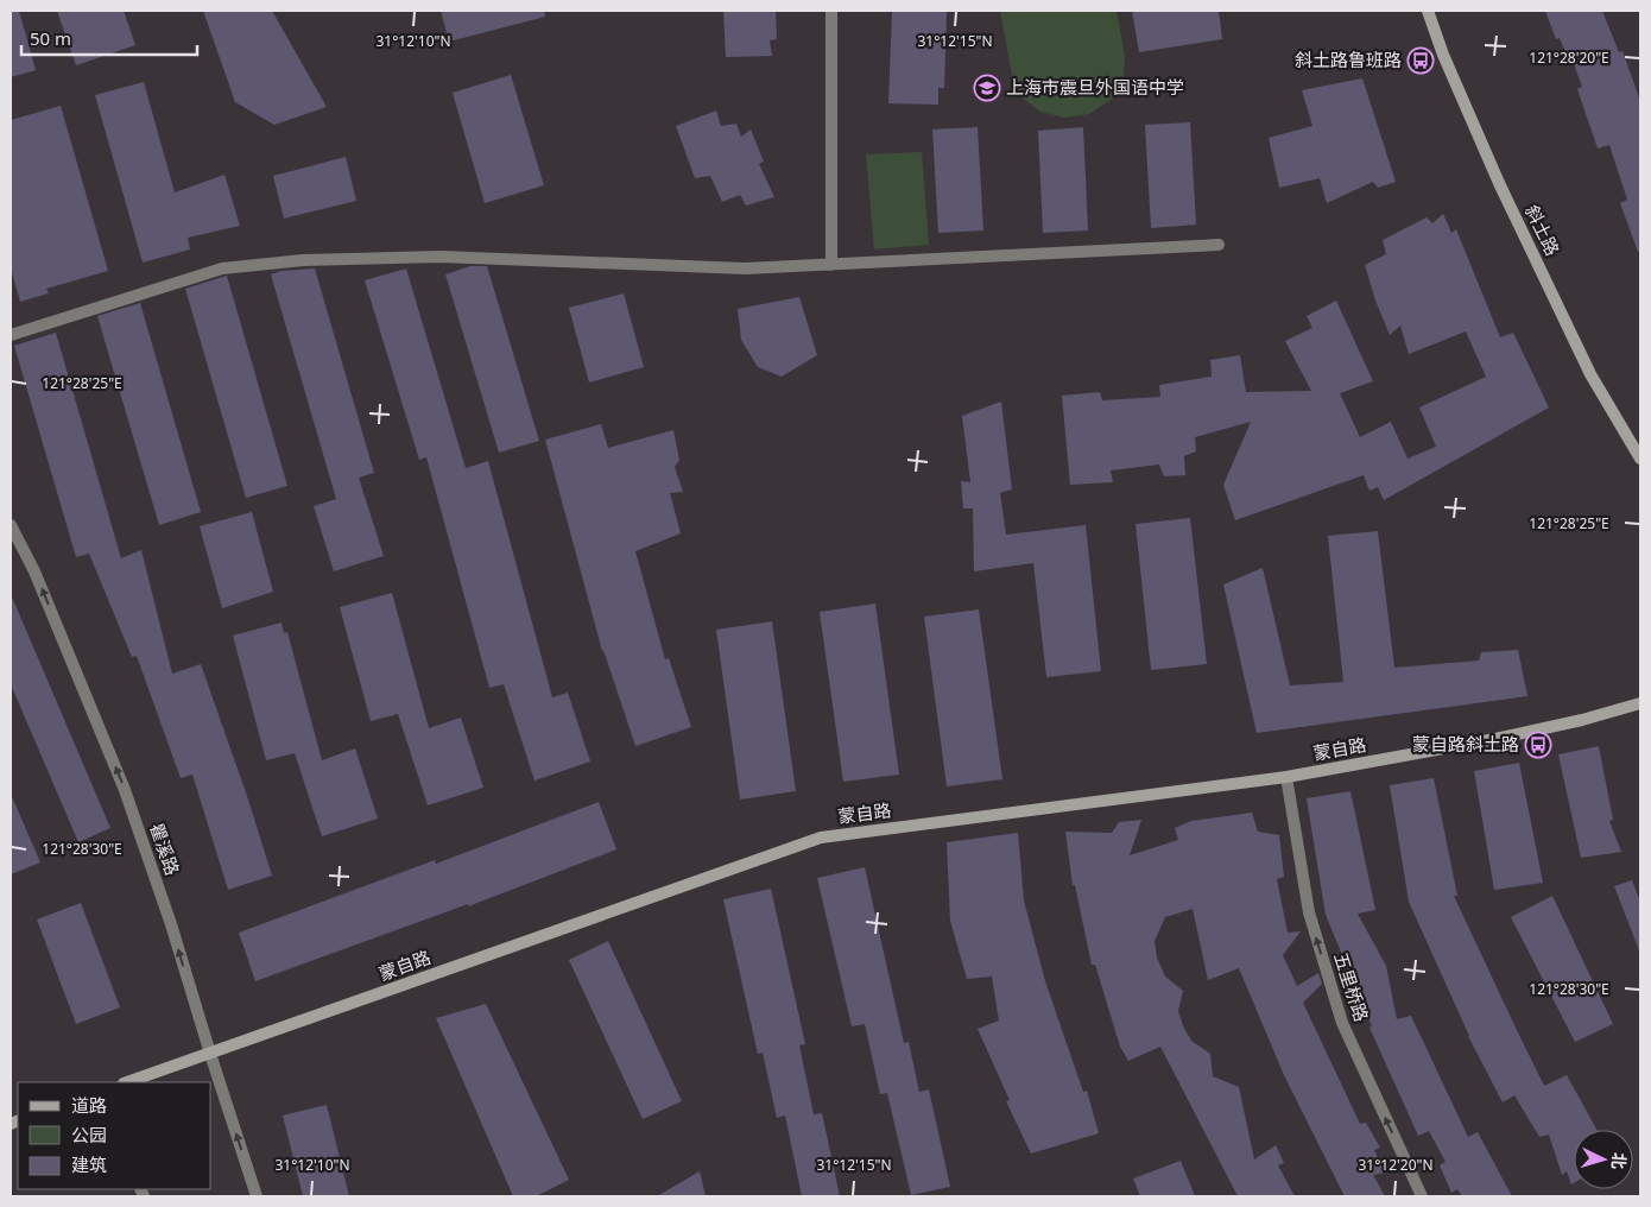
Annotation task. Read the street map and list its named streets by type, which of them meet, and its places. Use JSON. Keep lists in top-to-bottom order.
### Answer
{
  "streets": {
    "street": [
      "斜土路",
      "蒙自路",
      "瞿溪路",
      "五里桥路"
    ]
  },
  "crossings": [
    ["蒙自路", "瞿溪路"],
    ["蒙自路", "五里桥路"]
  ],
  "one_way": ["瞿溪路", "五里桥路"],
  "places": {
    "bus stop": ["斜土路鲁班路", "蒙自路斜土路"],
    "school or university": ["上海市震旦外国语中学"]
  },
  "legend": ["道路", "公园", "建筑"],
  "scale_bar": "50 m",
  "north": "right",
  "coordinates": [
    "31°12'10\"N",
    "31°12'15\"N",
    "121°28'20\"E",
    "121°28'25\"E",
    "121°28'30\"E",
    "31°12'20\"N"
  ]
}
